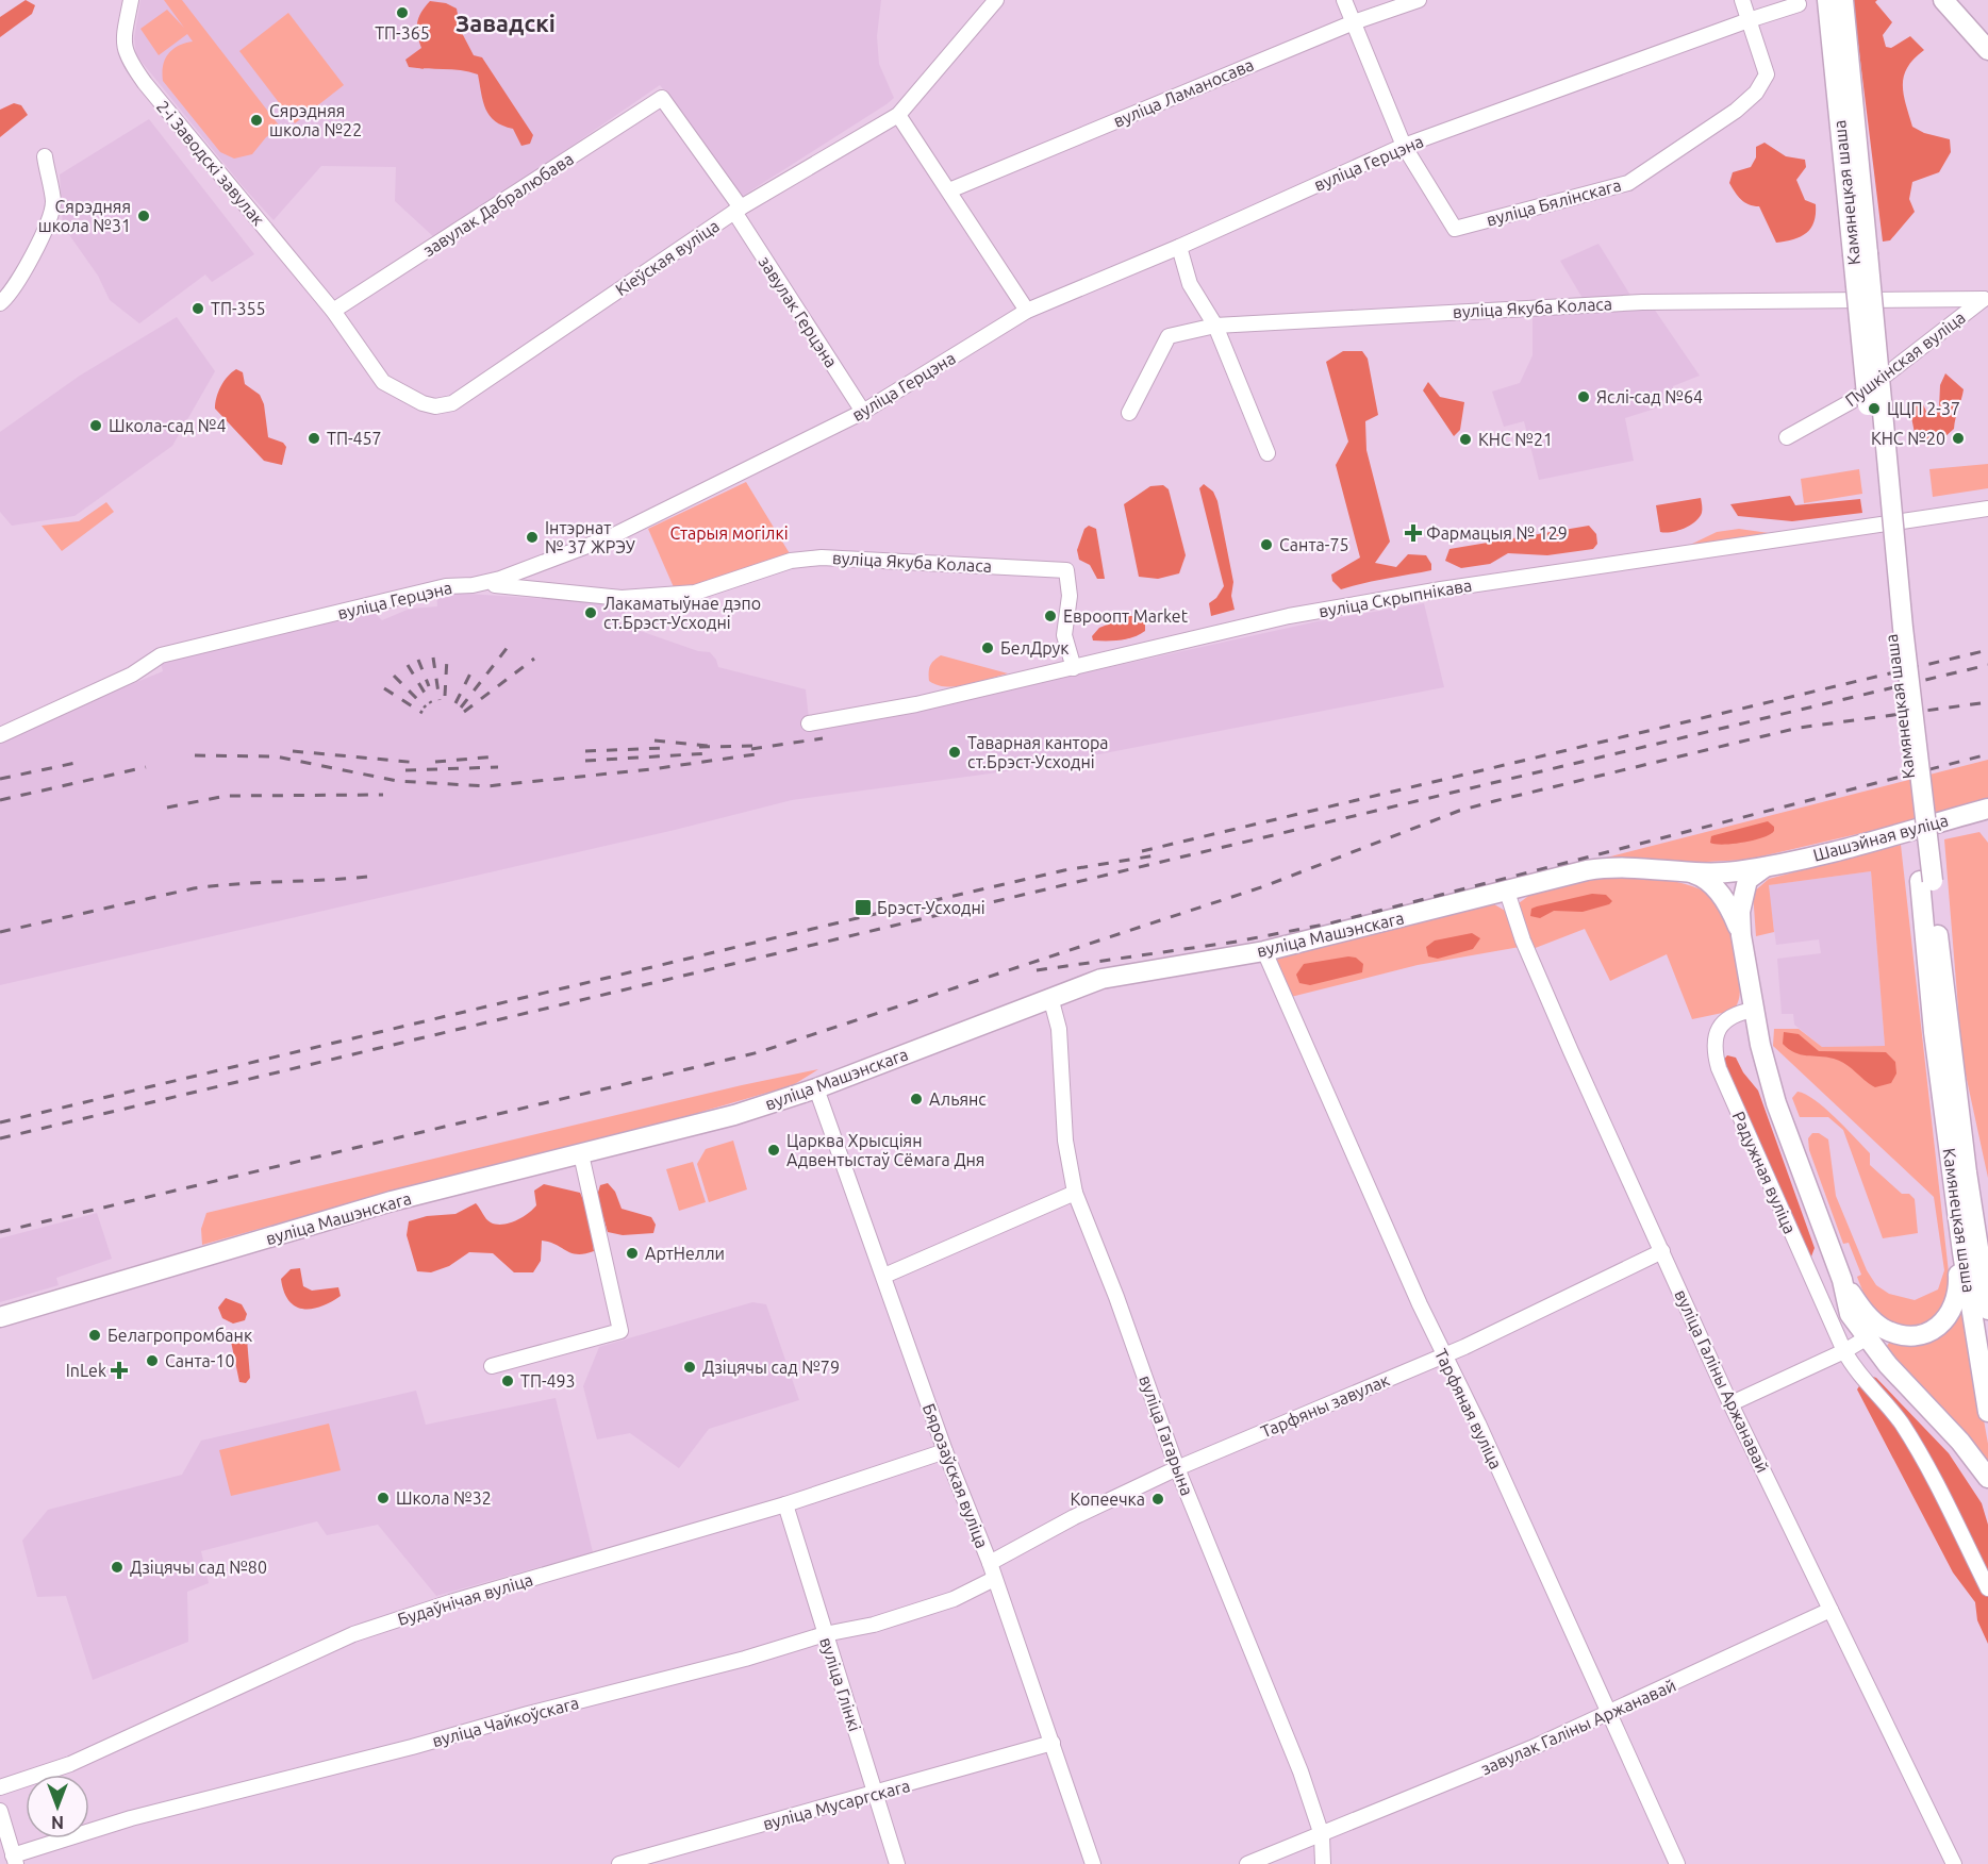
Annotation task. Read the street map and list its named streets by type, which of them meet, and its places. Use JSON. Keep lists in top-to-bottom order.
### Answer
{
  "streets": {
    "main road": ["Камянецкая шаша", "Шашэйная вуліца", "вуліца Машэнскага"],
    "street": [
      "вуліца Ламаносава",
      "2-і Заводскі завулак",
      "вуліца Герцэна",
      "вуліца Бялінскага",
      "завулак Дабралюбава",
      "Кіеўская вуліца",
      "вуліца Якуба Коласа",
      "завулак Герцэна",
      "Пушкінская вуліца",
      "вуліца Скрыпнікава",
      "Радужная вуліца",
      "вуліца Галіны Аржанавай",
      "Тарфяны завулак",
      "Тарфяная вуліца",
      "вуліца Гагарына",
      "Бярозаўская вуліца",
      "Будаўнічая вуліца",
      "вуліца Глінкі",
      "вуліца Чайкоўскага",
      "завулак Галіны Аржанавай",
      "вуліца Мусаргскага"
    ]
  },
  "crossings": [
    ["вуліца Ламаносава", "вуліца Бялінскага"],
    ["2-і Заводскі завулак", "завулак Дабралюбава"],
    ["2-і Заводскі завулак", "Кіеўская вуліца"],
    ["вуліца Герцэна", "вуліца Бялінскага"],
    ["вуліца Герцэна", "вуліца Якуба Коласа"],
    ["вуліца Герцэна", "завулак Герцэна"],
    ["завулак Дабралюбава", "Кіеўская вуліца"],
    ["завулак Дабралюбава", "завулак Герцэна"],
    ["Кіеўская вуліца", "завулак Герцэна"],
    ["вуліца Якуба Коласа", "Пушкінская вуліца"],
    ["вуліца Якуба Коласа", "вуліца Скрыпнікава"],
    ["Шашэйная вуліца", "вуліца Машэнскага"],
    ["вуліца Машэнскага", "вуліца Галіны Аржанавай"],
    ["вуліца Машэнскага", "Тарфяная вуліца"],
    ["вуліца Машэнскага", "вуліца Гагарына"],
    ["вуліца Машэнскага", "Бярозаўская вуліца"],
    ["вуліца Галіны Аржанавай", "Тарфяны завулак"],
    ["вуліца Галіны Аржанавай", "завулак Галіны Аржанавай"],
    ["Тарфяны завулак", "Тарфяная вуліца"],
    ["Тарфяны завулак", "вуліца Гагарына"],
    ["Тарфяны завулак", "Бярозаўская вуліца"],
    ["Тарфяная вуліца", "завулак Галіны Аржанавай"],
    ["вуліца Гагарына", "завулак Галіны Аржанавай"],
    ["Бярозаўская вуліца", "Будаўнічая вуліца"],
    ["Бярозаўская вуліца", "вуліца Чайкоўскага"],
    ["Бярозаўская вуліца", "вуліца Мусаргскага"],
    ["Будаўнічая вуліца", "вуліца Глінкі"],
    ["вуліца Глінкі", "вуліца Чайкоўскага"],
    ["вуліца Глінкі", "вуліца Мусаргскага"]
  ],
  "districts": ["Завадскі"],
  "parks": ["Старыя могілкі"],
  "places": {
    "other": [
      "ТП-365",
      "Сярэдняя школа №22",
      "Сярэдняя школа №31",
      "ТП-355",
      "Яслі-сад №64",
      "ЦЦП 2-37",
      "Школа-сад №4",
      "ТП-457",
      "КНС №20",
      "КНС №21",
      "Інтэрнат № 37 ЖРЭУ",
      "Санта-75",
      "Лакаматыўнае дэпо ст.Брэст-Усходні",
      "Евроопт Market",
      "БелДрук",
      "Таварная кантора ст.Брэст-Усходні",
      "Альянс",
      "Царква Хрысціян Адвентыстаў Сёмага Дня",
      "АртНелли",
      "Белагропромбанк",
      "Санта-10",
      "Дзіцячы сад №79",
      "ТП-493",
      "Школа №32",
      "Копеечка",
      "Дзіцячы сад №80"
    ],
    "health": ["Фармацыя № 129", "InLek"],
    "transit": ["Брэст-Усходні"]
  },
  "north": "bottom"
}
